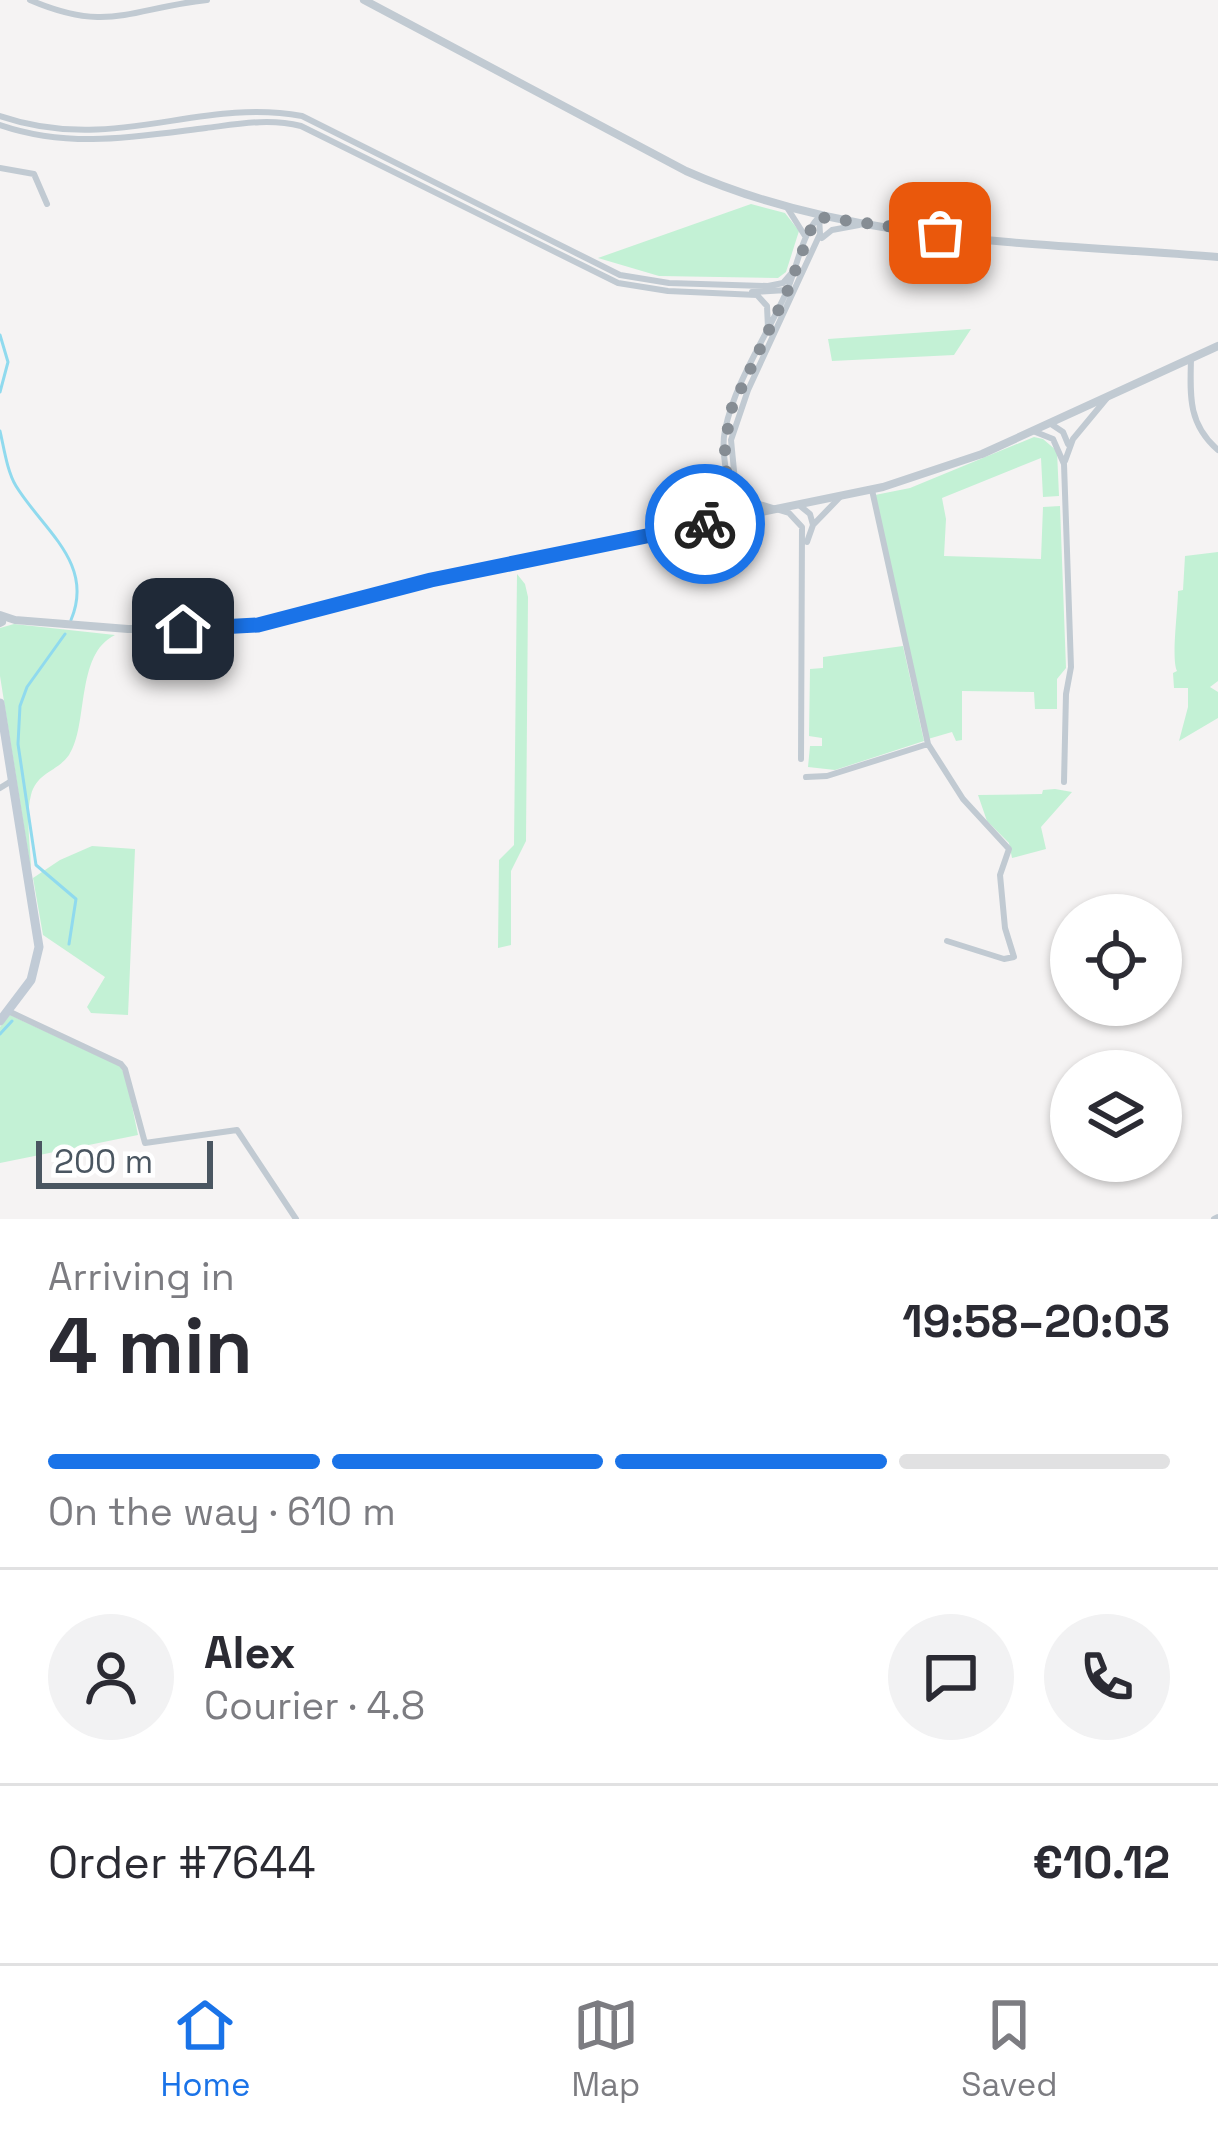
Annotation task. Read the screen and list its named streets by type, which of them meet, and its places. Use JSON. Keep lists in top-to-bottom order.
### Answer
{
  "scale_bar": "200 m",
  "page": {
    "scale": "200 m",
    "heading": ["4 min", "Arriving in", "19:58–20:03"],
    "panel": [
      "Alex",
      "Courier · 4.8",
      "Order #7644",
      "€10.12"
    ],
    "bar": "On the way · 610 m",
    "tabs": ["Home", "Map", "Saved"]
  }
}
